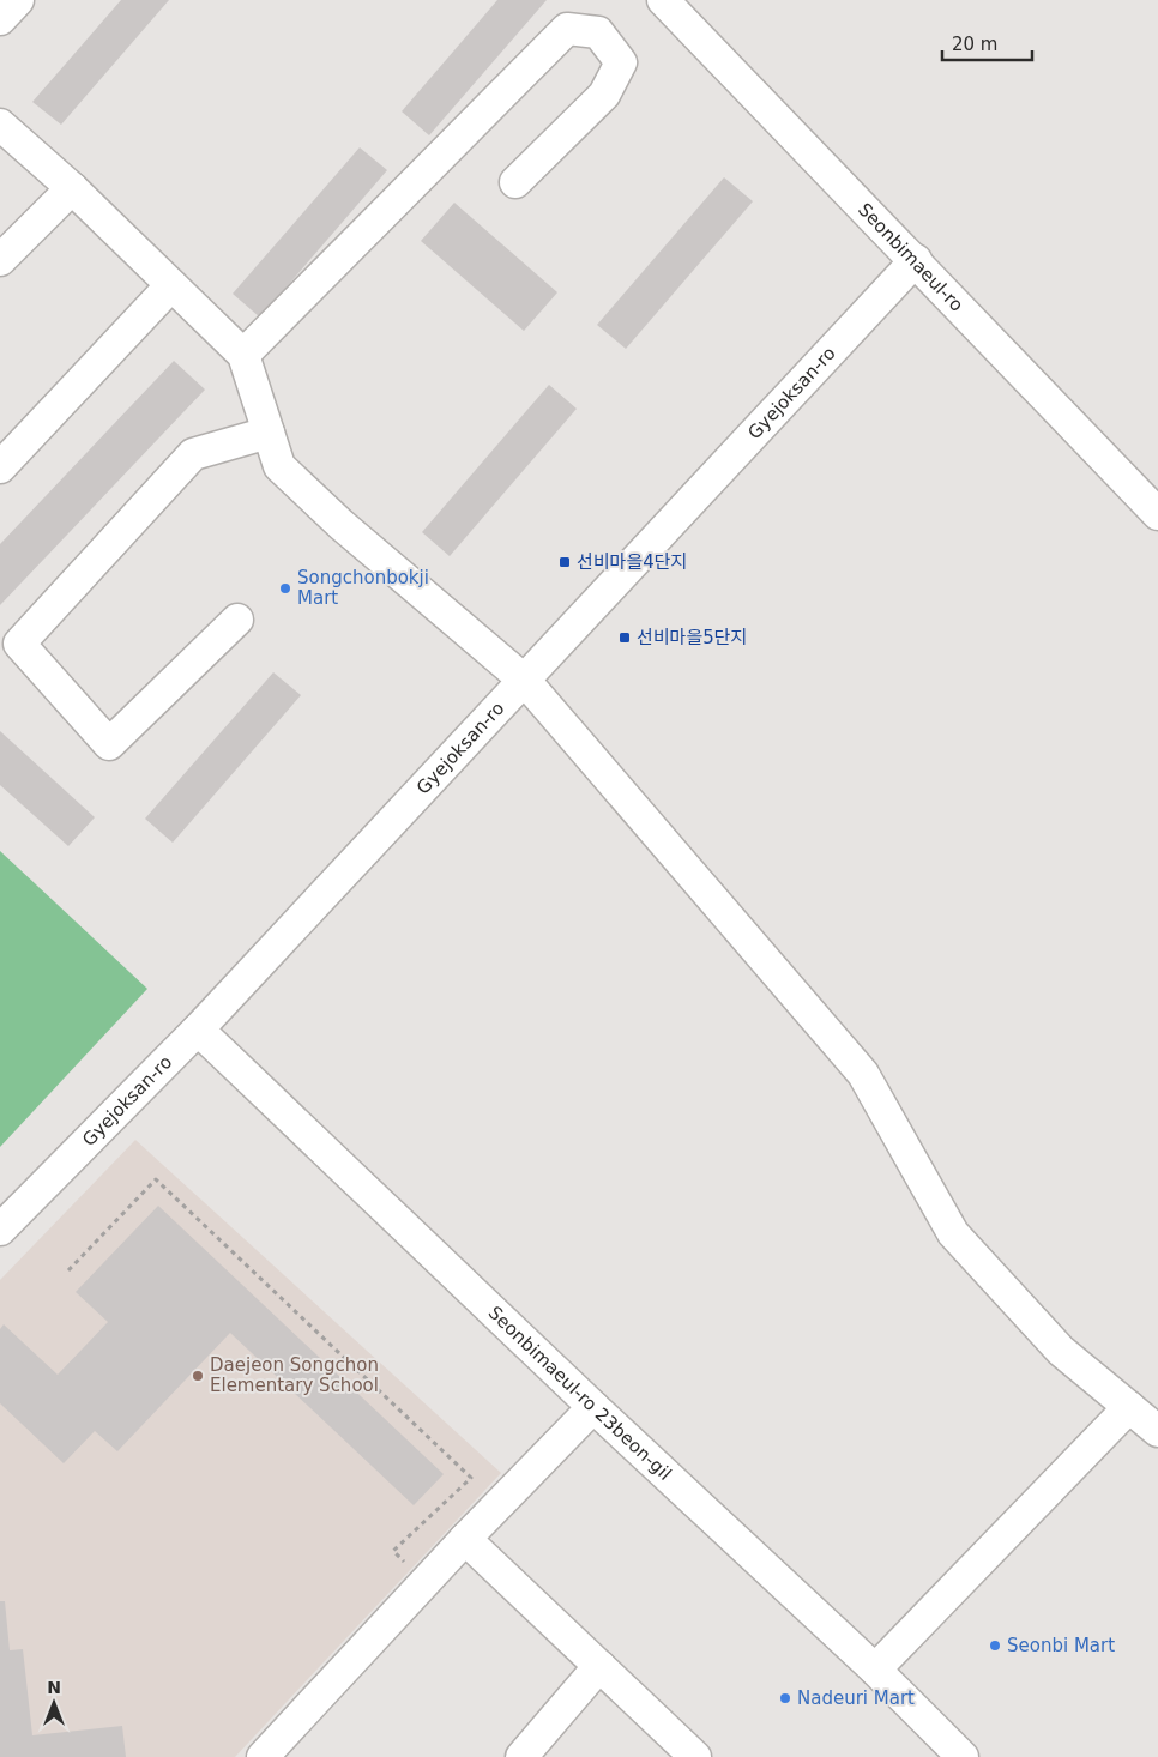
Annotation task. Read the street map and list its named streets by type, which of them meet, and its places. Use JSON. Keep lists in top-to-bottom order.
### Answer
{
  "streets": {
    "street": ["Seonbimaeul-ro", "Gyejoksan-ro", "Seonbimaeul-ro 23beon-gil"]
  },
  "crossings": [
    ["Seonbimaeul-ro", "Gyejoksan-ro"],
    ["Gyejoksan-ro", "Seonbimaeul-ro 23beon-gil"]
  ],
  "places": {
    "transit": ["선비마을4단지", "선비마을5단지"],
    "other": [
      "Songchonbokji Mart",
      "Daejeon Songchon Elementary School",
      "Seonbi Mart",
      "Nadeuri Mart"
    ]
  },
  "scale_bar": "20 m",
  "north": "top"
}
